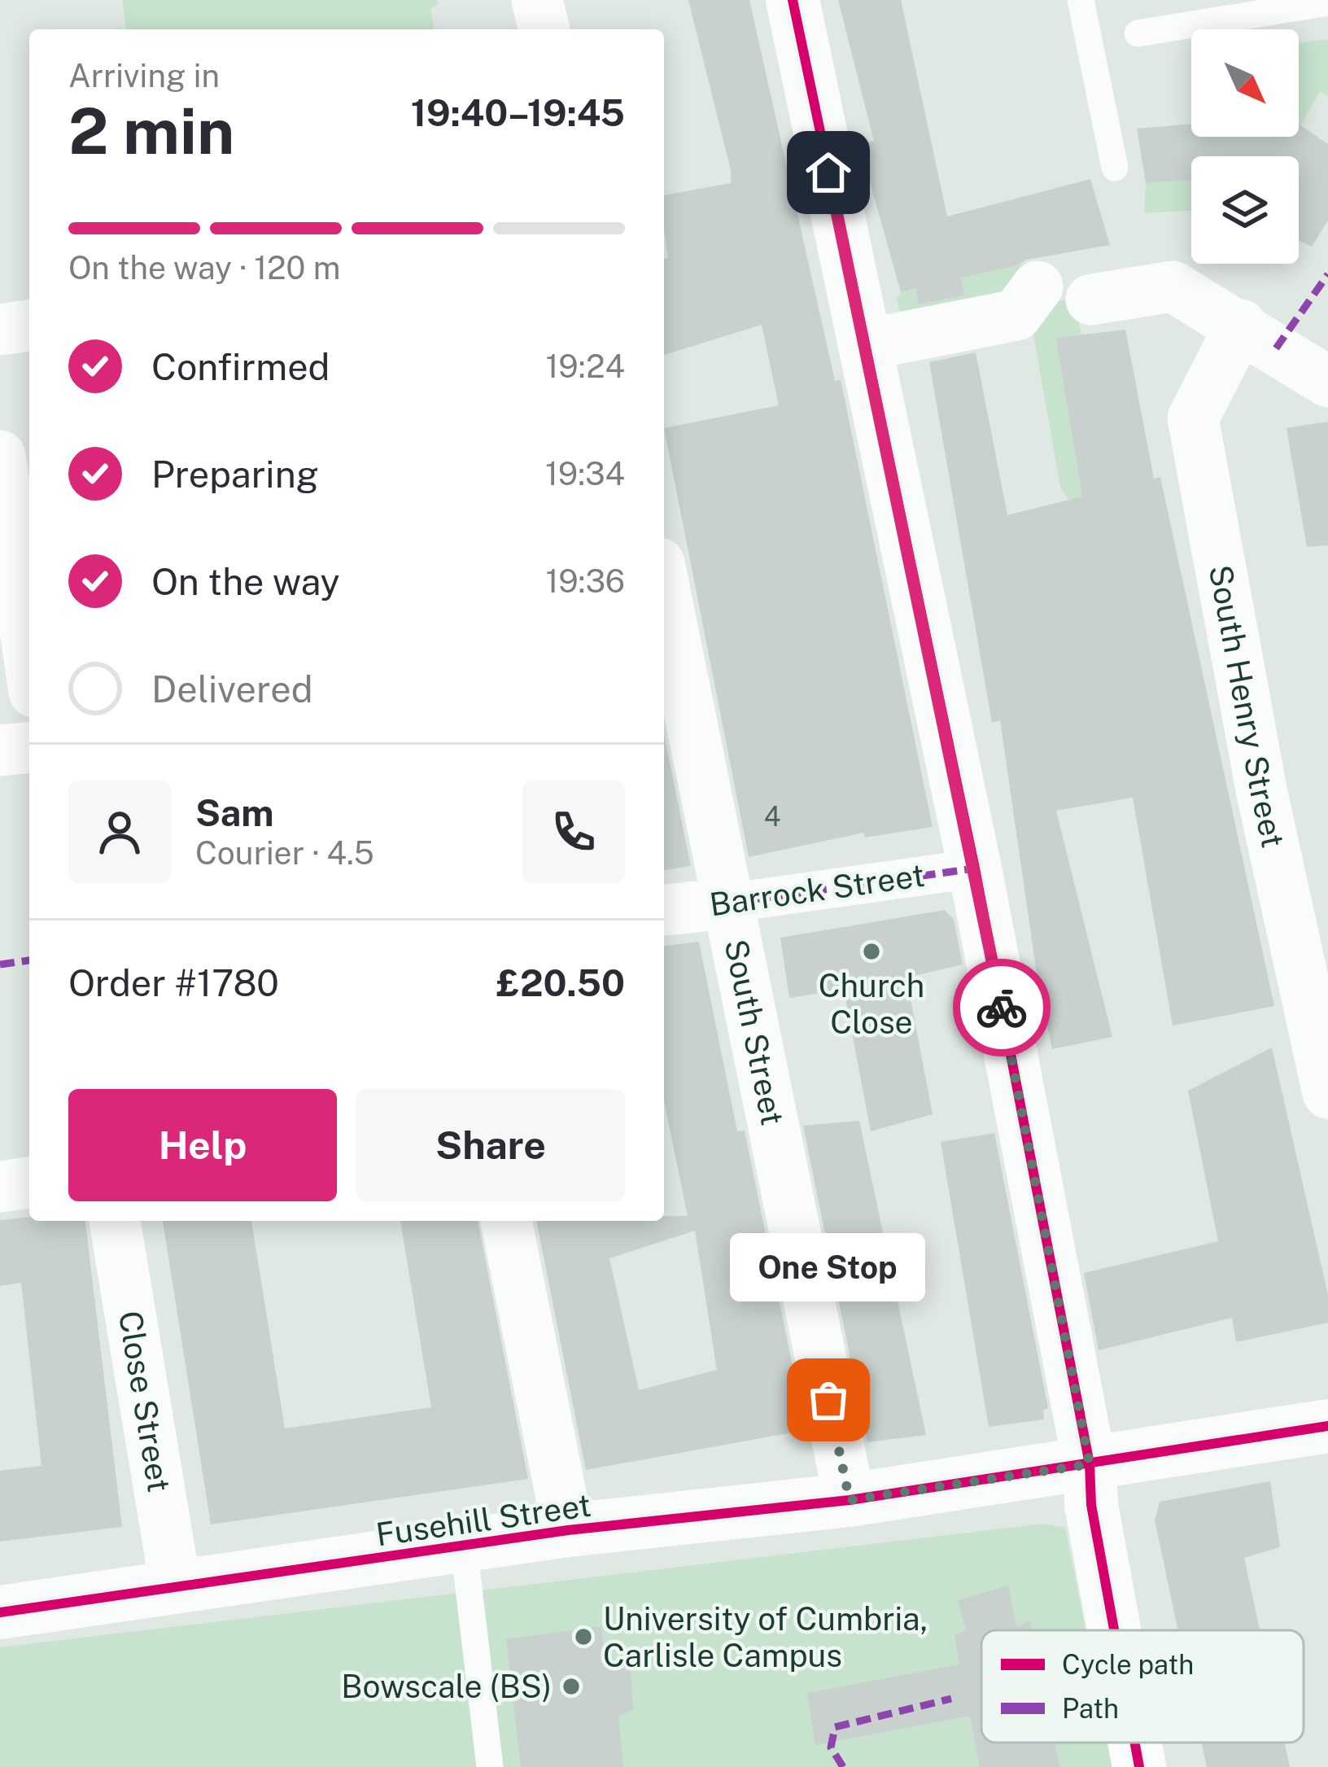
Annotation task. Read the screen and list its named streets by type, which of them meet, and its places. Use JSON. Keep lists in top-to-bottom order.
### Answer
{
  "streets": {
    "street": [
      "South Henry Street",
      "Barrock Street",
      "South Street",
      "Close Street",
      "Fusehill Street"
    ]
  },
  "crossings": [
    ["Barrock Street", "South Street"],
    ["South Street", "Fusehill Street"],
    ["Close Street", "Fusehill Street"]
  ],
  "places": [
    "Church Close",
    "One Stop",
    "University of Cumbria, Carlisle Campus",
    "Bowscale (BS)"
  ],
  "house_numbers": ["4"],
  "legend": ["Cycle path", "Path"],
  "north": "bottom right",
  "page": {
    "heading": ["2 min", "Arriving in", "19:40–19:45"],
    "panel": [
      "Sam",
      "Courier · 4.5",
      "Order #1780",
      "£20.50"
    ],
    "bar": "On the way · 120 m",
    "list": [
      ["Confirmed", "19:24"],
      ["Preparing", "19:34"],
      ["On the way", "19:36"],
      "Delivered"
    ],
    "buttons": ["Help", "Share"],
    "bubble": "One Stop"
  }
}
